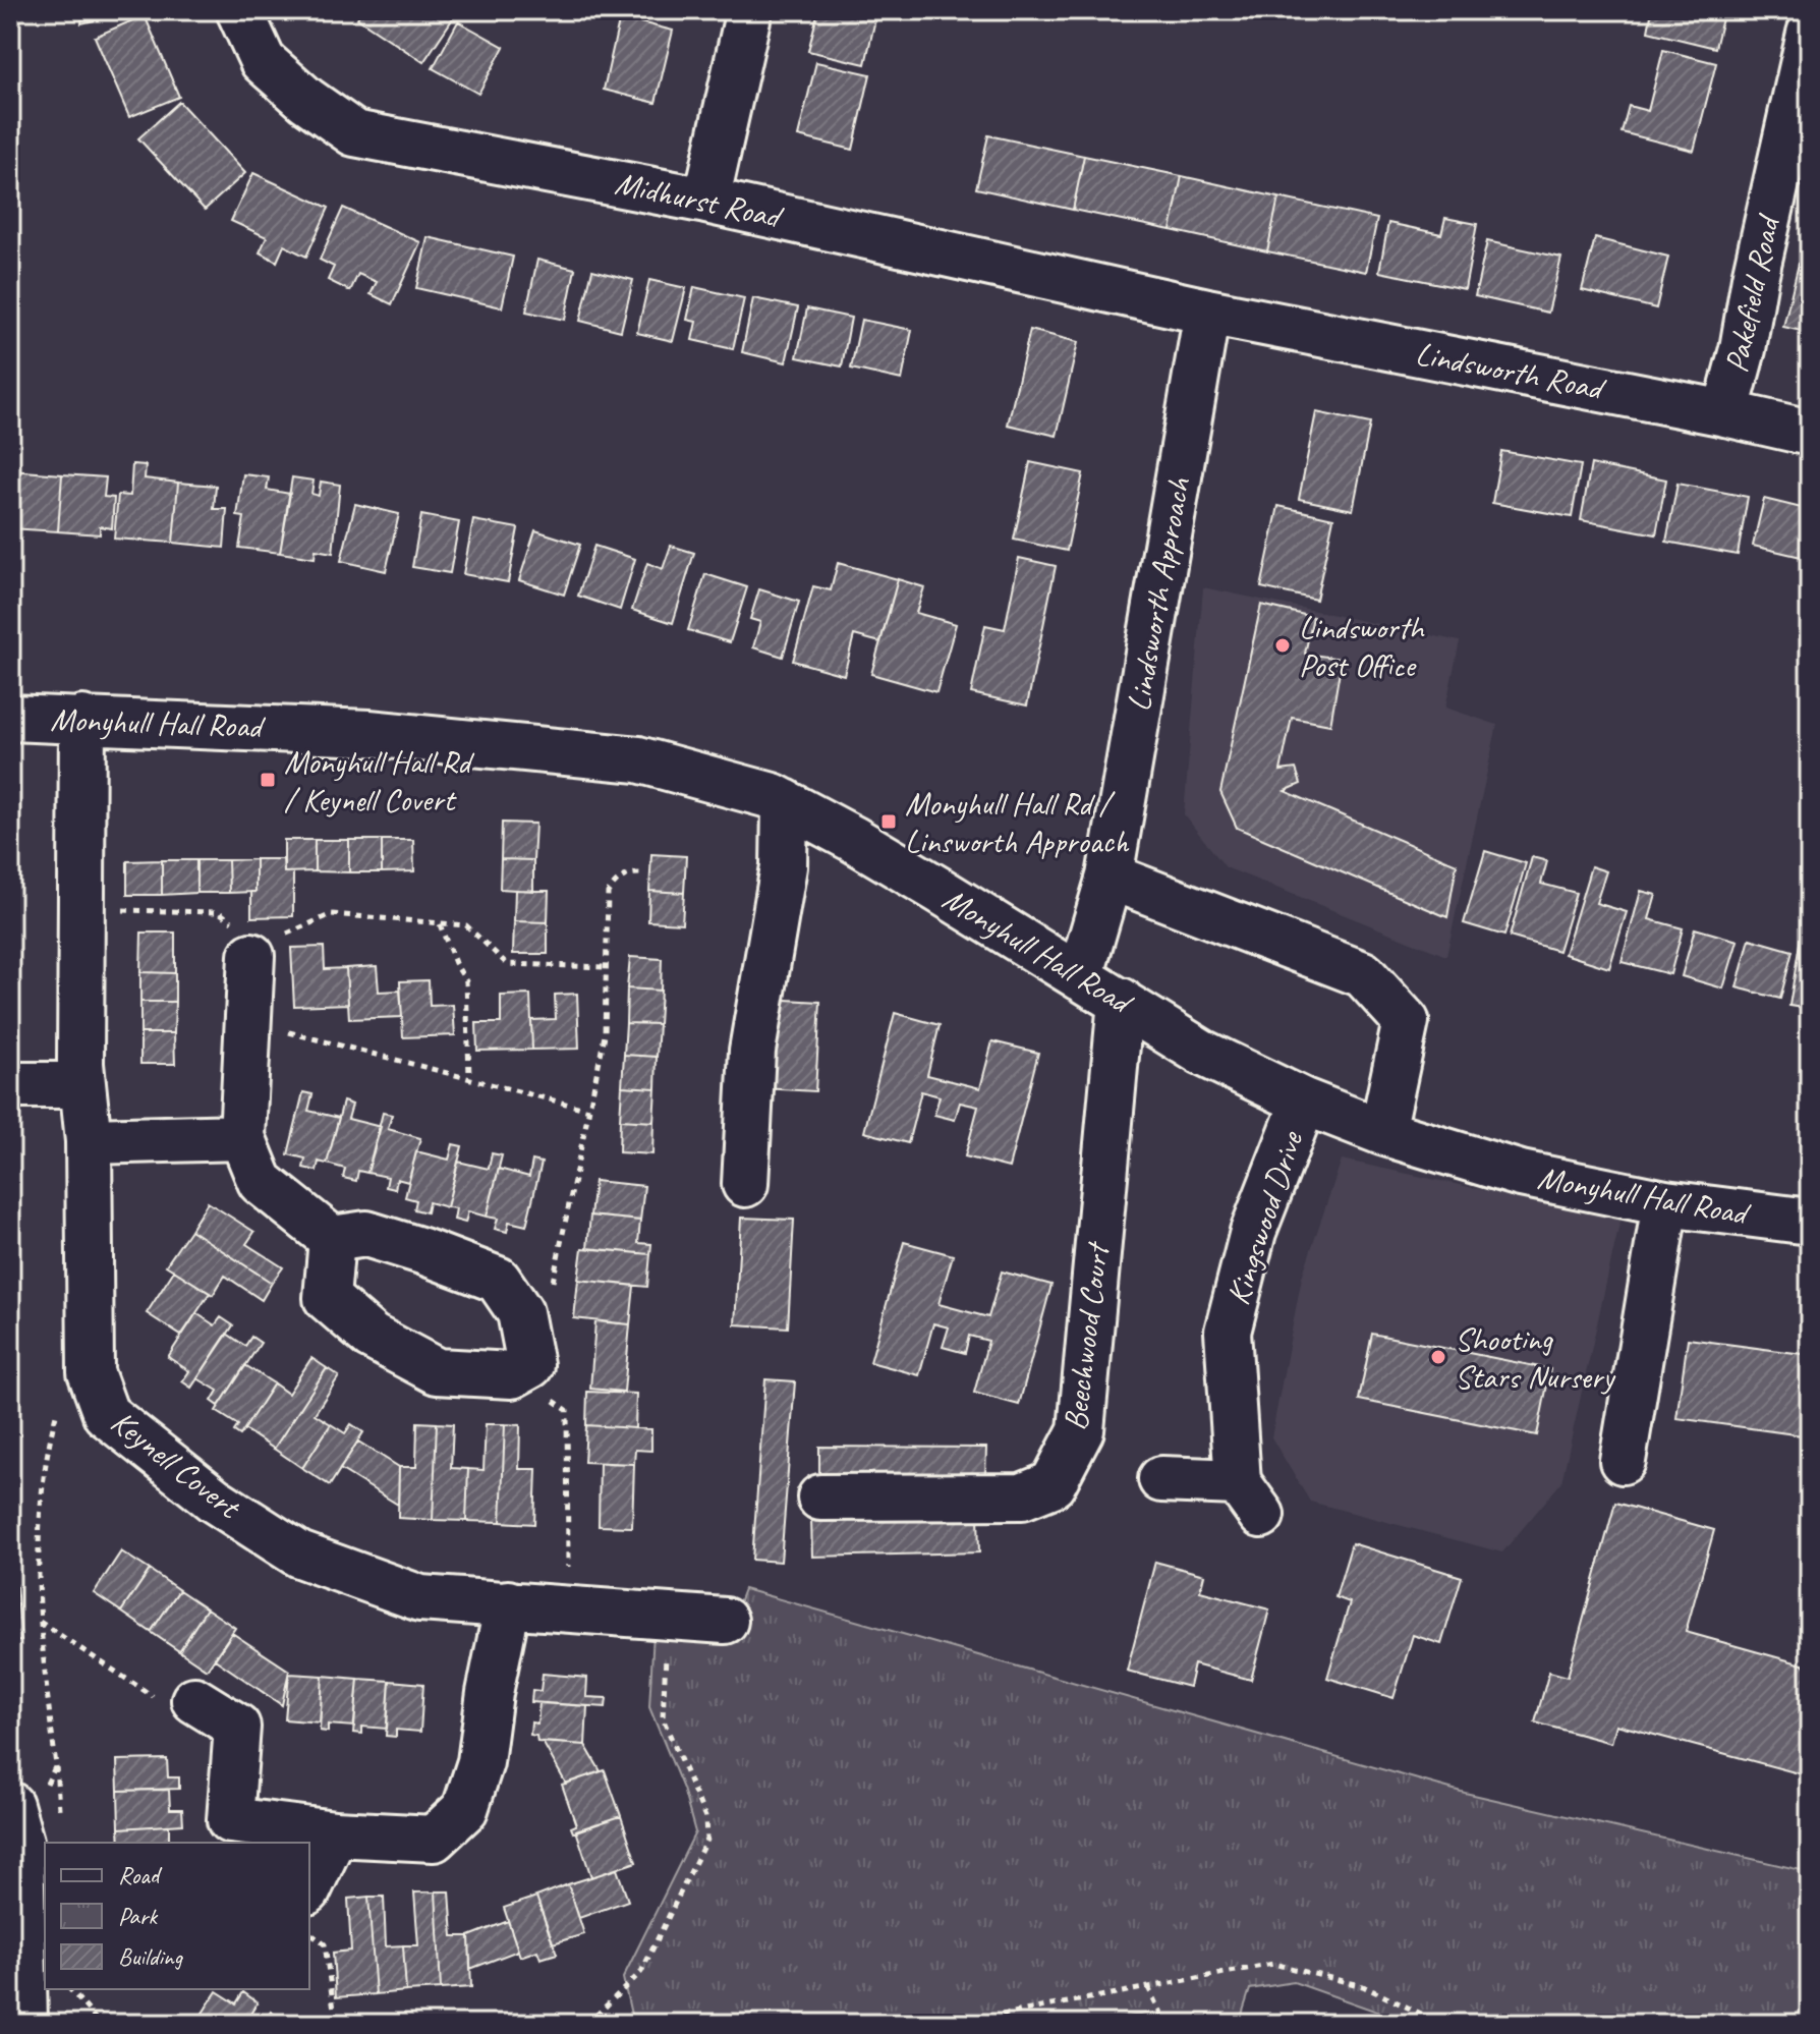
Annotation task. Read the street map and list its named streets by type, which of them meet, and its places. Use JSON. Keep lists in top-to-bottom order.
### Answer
{
  "streets": {
    "street": [
      "Midhurst Road",
      "Pakefield Road",
      "Lindsworth Road",
      "Lindsworth Approach",
      "Monyhull Hall Road",
      "Kingswood Drive",
      "Beechwood Court",
      "Keynell Covert"
    ]
  },
  "crossings": [
    ["Midhurst Road", "Lindsworth Road"],
    ["Midhurst Road", "Lindsworth Approach"],
    ["Pakefield Road", "Lindsworth Road"],
    ["Lindsworth Road", "Lindsworth Approach"],
    ["Lindsworth Approach", "Monyhull Hall Road"],
    ["Monyhull Hall Road", "Kingswood Drive"],
    ["Monyhull Hall Road", "Beechwood Court"],
    ["Monyhull Hall Road", "Keynell Covert"]
  ],
  "places": {
    "other": ["Lindsworth Post Office", "Shooting Stars Nursery"],
    "transit": ["Monyhull Hall Rd / Keynell Covert", "Monyhull Hall Rd / Linsworth Approach"]
  },
  "legend": ["Road", "Park", "Building"]
}
